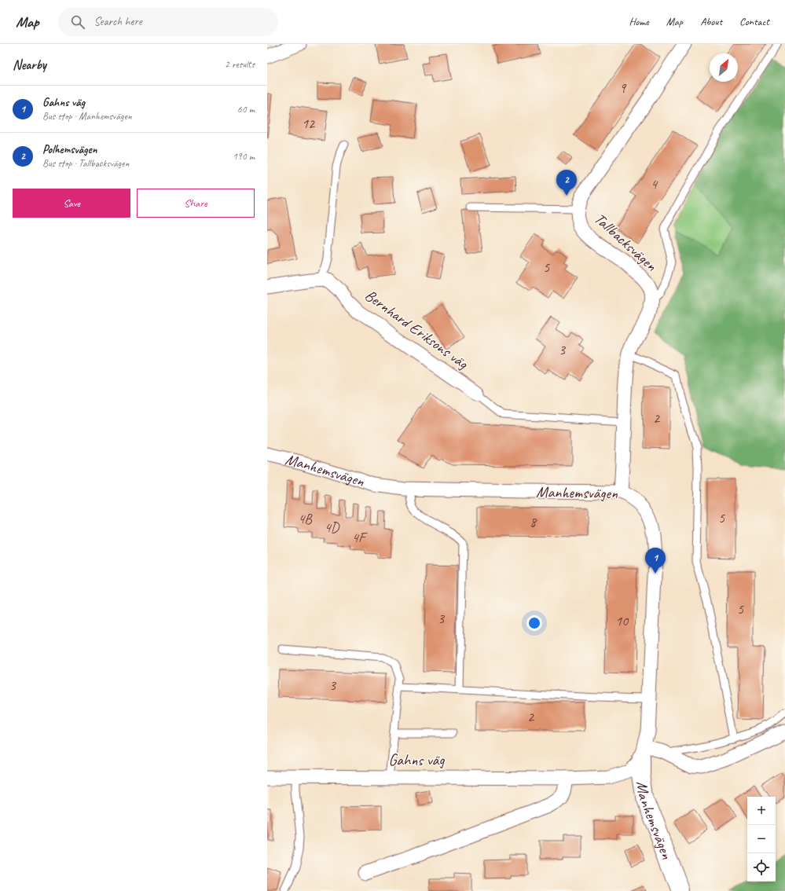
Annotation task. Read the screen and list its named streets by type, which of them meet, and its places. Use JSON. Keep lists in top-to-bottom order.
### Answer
{
  "streets": {
    "street": [
      "Tallbacksvägen",
      "Bernhard Eriksons väg",
      "Manhemsvägen",
      "Gahns väg"
    ]
  },
  "crossings": [
    ["Manhemsvägen", "Gahns väg"]
  ],
  "house_numbers": [
    "9",
    "12",
    "4",
    "5",
    "3",
    "2",
    "5",
    "4B",
    "8",
    "4D",
    "4F",
    "5",
    "3",
    "10",
    "3",
    "2"
  ],
  "north": "top right",
  "page": {
    "header": "Map",
    "search": "Search here",
    "nav": [
      "Home",
      "Map",
      "About",
      "Contact"
    ],
    "heading": ["Nearby", "2 results"],
    "list": [
      {
        "mark": "1",
        "name": "Gahns väg",
        "note": "Bus stop · Manhemsvägen",
        "value": "60 m"
      },
      {
        "mark": "2",
        "name": "Polhemsvägen",
        "note": "Bus stop · Tallbacksvägen",
        "value": "190 m"
      }
    ],
    "pins": ["2", "1"],
    "buttons": ["Save", "Share"],
    "map_buttons": ["+", "−"]
  }
}
